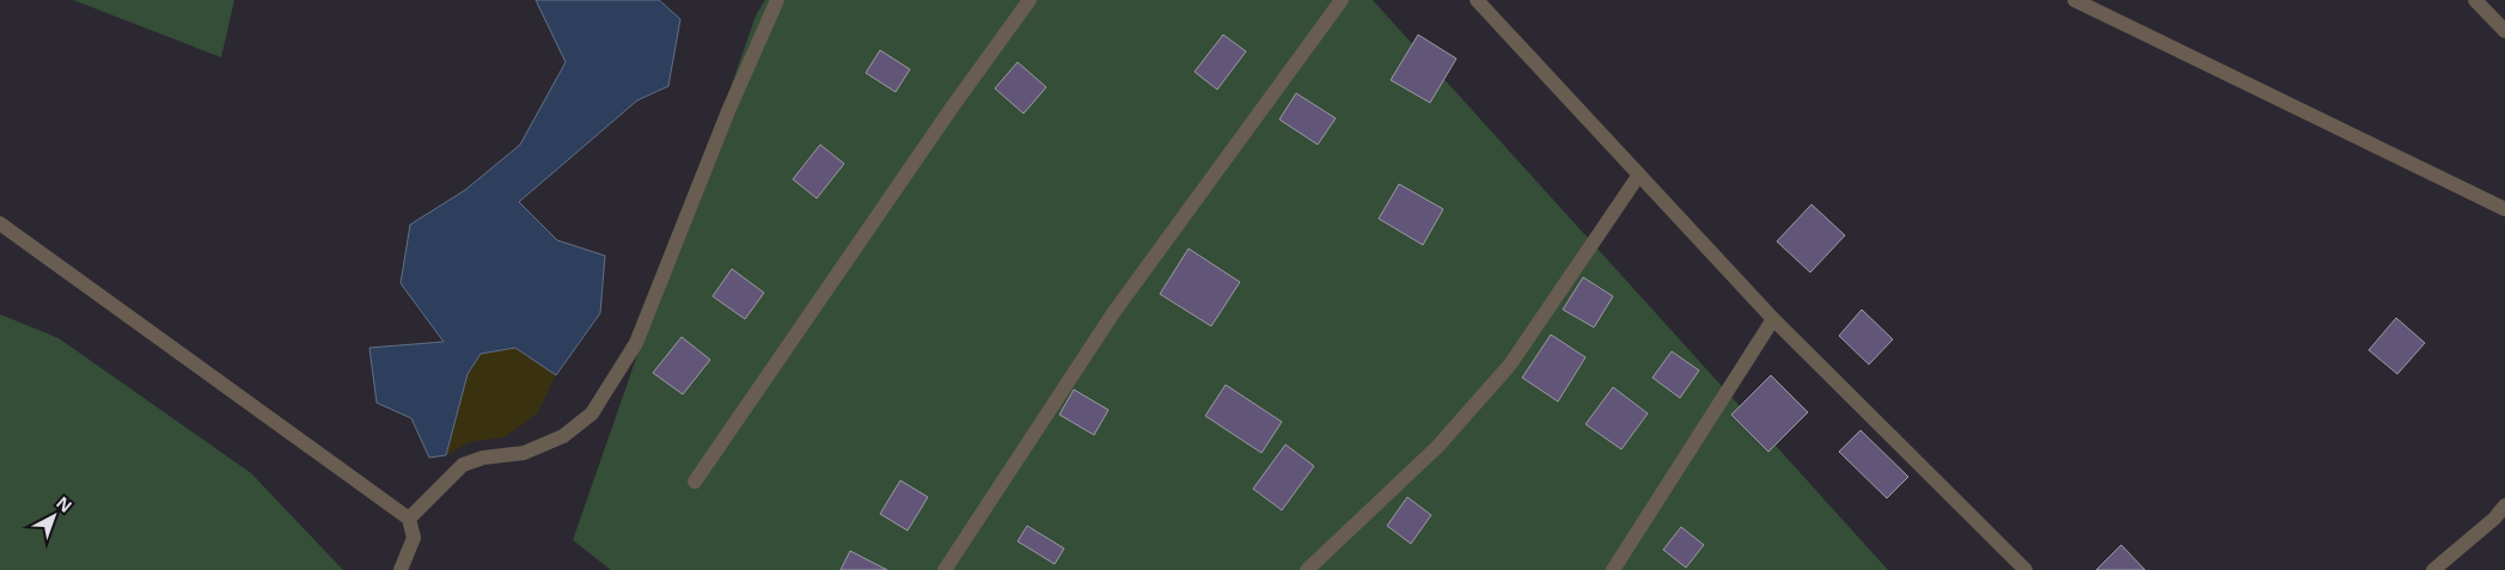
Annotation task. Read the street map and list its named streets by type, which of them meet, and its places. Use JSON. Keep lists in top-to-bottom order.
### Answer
{
  "north": "top right"
}
